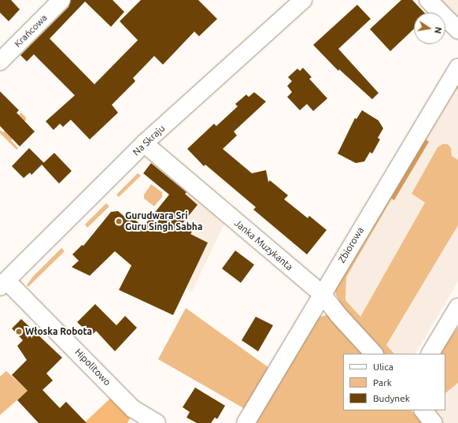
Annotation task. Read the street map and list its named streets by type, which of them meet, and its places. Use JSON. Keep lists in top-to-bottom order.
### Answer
{
  "streets": {
    "street": [
      "Krańcowa",
      "Na Skraju",
      "Janka Muzykanta",
      "Zbiorowa",
      "Hipolitowo"
    ]
  },
  "crossings": [
    ["Na Skraju", "Janka Muzykanta"],
    ["Na Skraju", "Hipolitowo"],
    ["Janka Muzykanta", "Zbiorowa"]
  ],
  "places": ["Gurudwara Sri Guru Singh Sabha", "Włoska Robota"],
  "legend": ["Ulica", "Park", "Budynek"],
  "north": "right"
}
